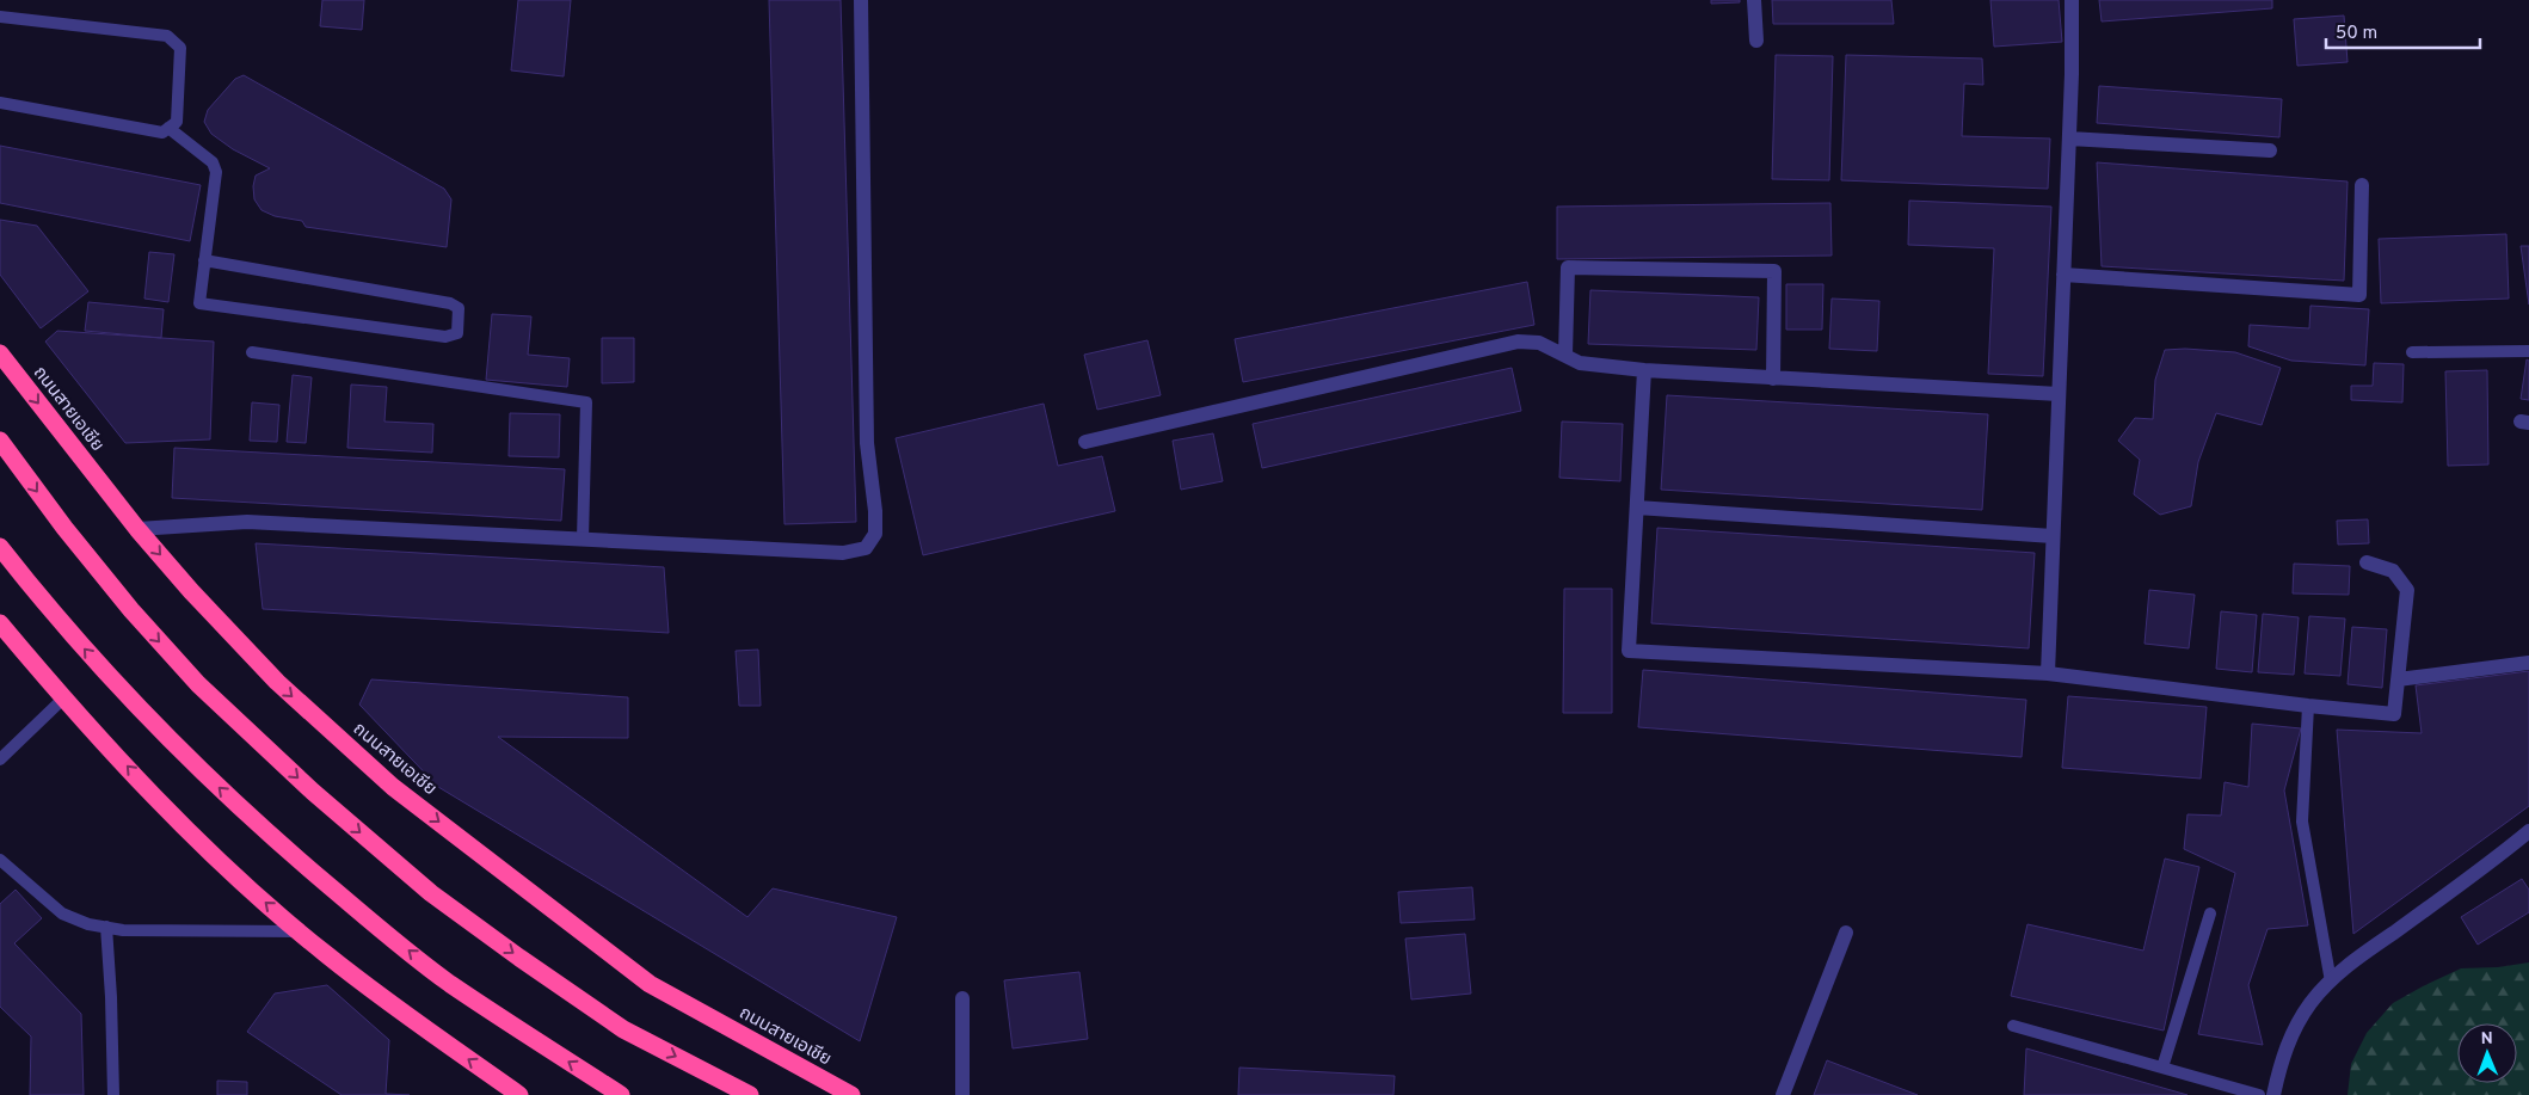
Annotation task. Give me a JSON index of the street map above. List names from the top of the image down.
{
  "streets": {
    "highway": ["ถนนสายเอเชีย"]
  },
  "scale_bar": "50 m",
  "north": "top"
}
